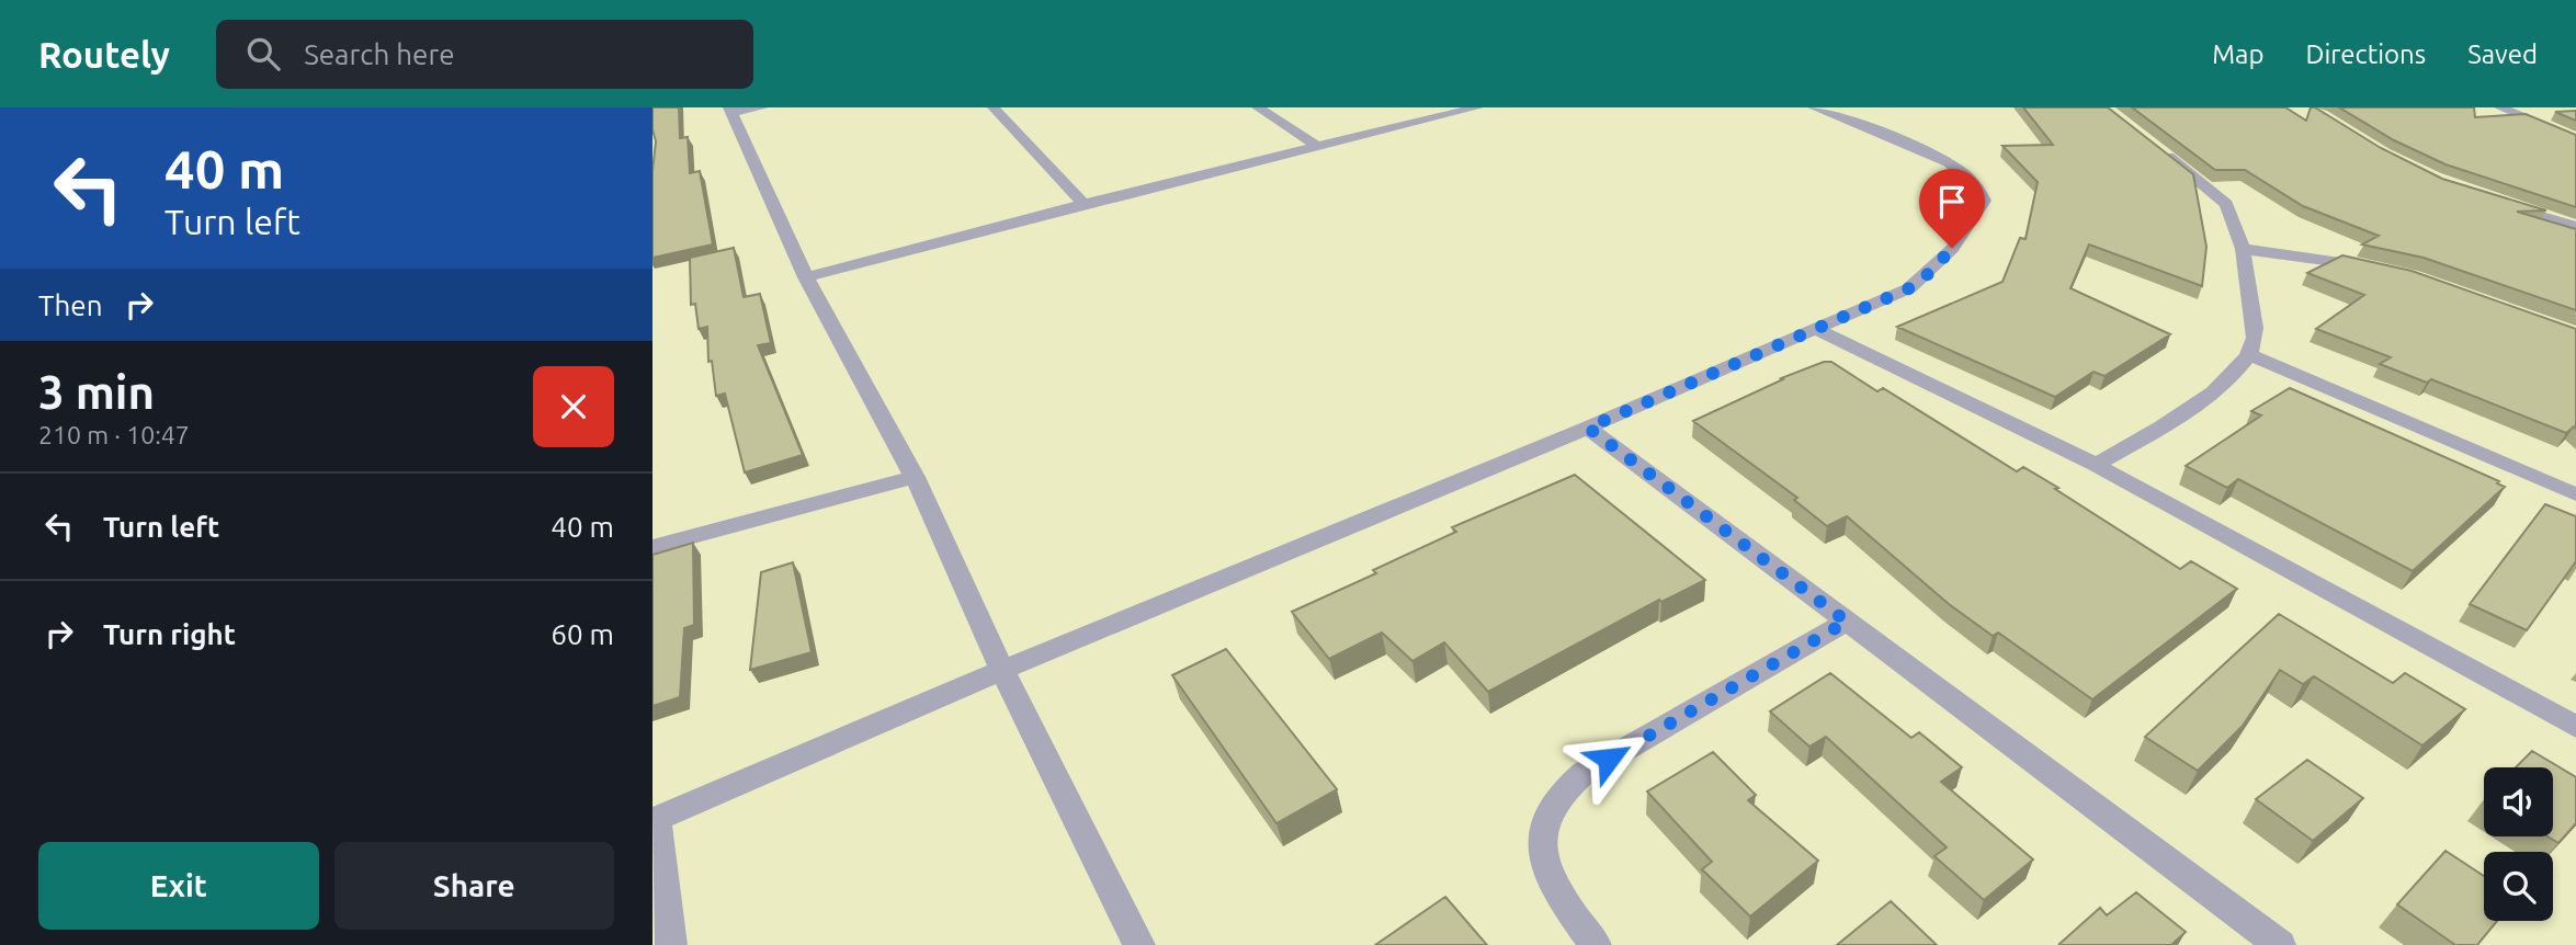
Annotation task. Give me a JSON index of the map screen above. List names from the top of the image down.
{
  "page": {
    "header": "Routely",
    "search": "Search here",
    "nav": ["Map", "Directions", "Saved"],
    "turn": ["40 m", "Turn left"],
    "then": "Then",
    "heading": ["3 min", "210 m · 10:47"],
    "list": [
      {
        "name": "Turn left",
        "value": "40 m"
      },
      {
        "name": "Turn right",
        "value": "60 m"
      }
    ],
    "buttons": ["Exit", "Share"]
  }
}
